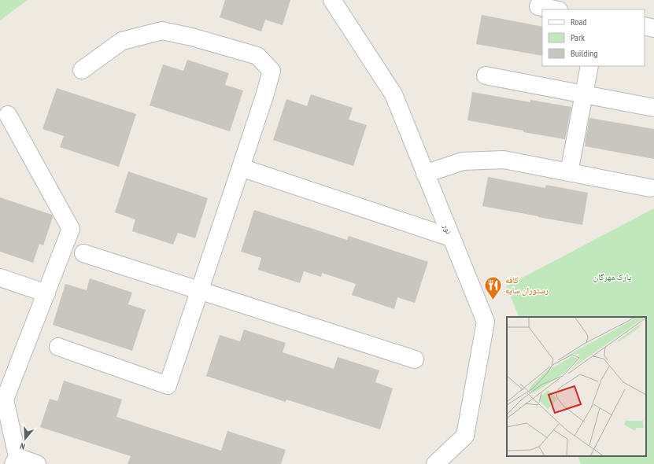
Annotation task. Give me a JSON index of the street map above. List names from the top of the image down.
{
  "streets": {
    "street": ["نور"]
  },
  "parks": ["پارک مهرگان"],
  "places": {
    "restaurant": ["کافه رستوران سایه"]
  },
  "legend": ["Road", "Park", "Building"],
  "north": "bottom"
}
